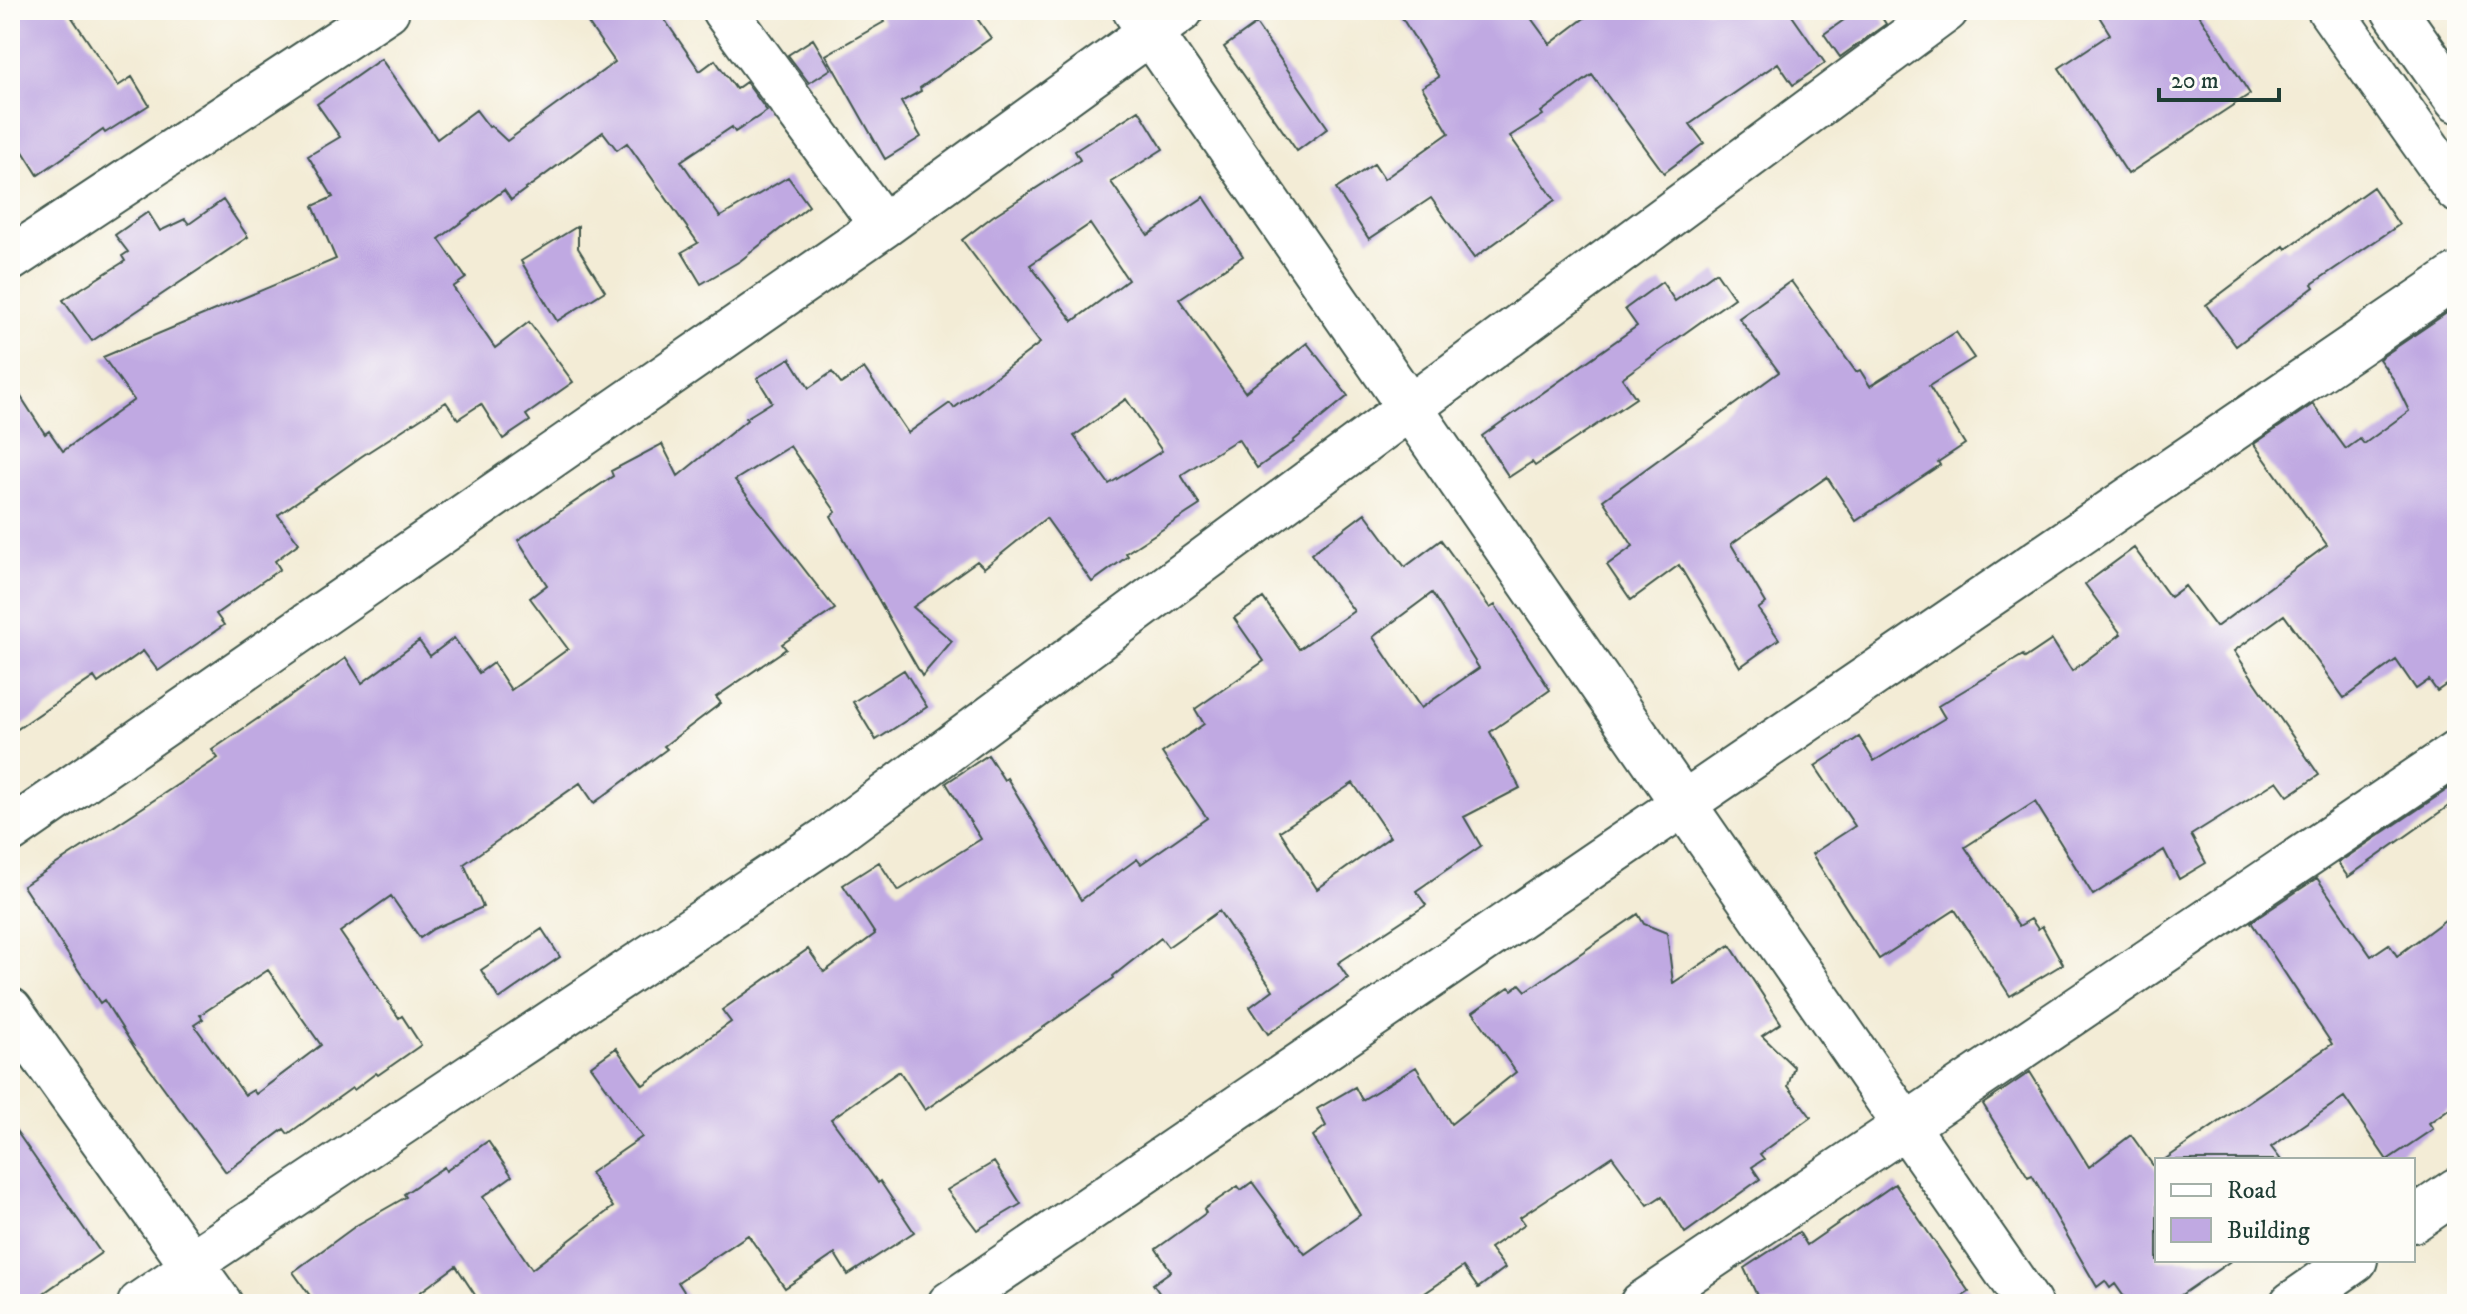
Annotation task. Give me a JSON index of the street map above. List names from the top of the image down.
{
  "legend": ["Road", "Building"],
  "scale_bar": "20 m"
}
